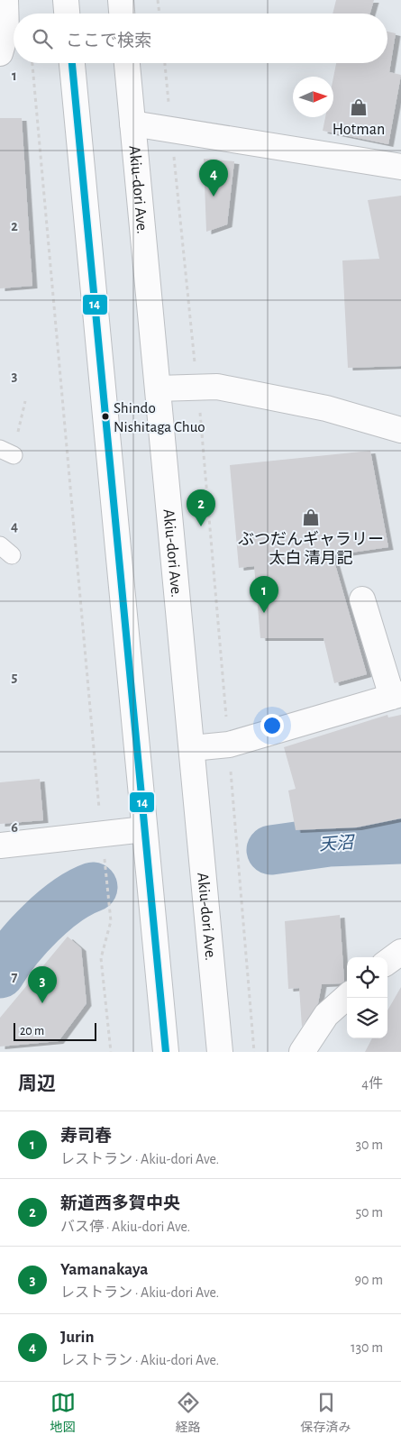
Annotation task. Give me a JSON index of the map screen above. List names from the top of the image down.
{
  "streets": {
    "main road": ["Akiu-dori Ave."]
  },
  "water": ["天沼"],
  "places": {
    "shop": ["Hotman", "ぶつだんギャラリー 太白 清月記"],
    "other": ["Shindo Nishitaga Chuo"]
  },
  "lines": ["transit line 14"],
  "scale_bar": "20 m",
  "north": "right",
  "page": {
    "search": "ここで検索",
    "pins": [
      "4",
      "2",
      "1",
      "3"
    ],
    "scale": "20 m",
    "heading": ["周辺", "4件"],
    "list": [
      {
        "mark": "1",
        "name": "寿司春",
        "note": "レストラン · Akiu-dori Ave.",
        "value": "30 m"
      },
      {
        "mark": "2",
        "name": "新道西多賀中央",
        "note": "バス停 · Akiu-dori Ave.",
        "value": "50 m"
      },
      {
        "mark": "3",
        "name": "Yamanakaya",
        "note": "レストラン · Akiu-dori Ave.",
        "value": "90 m"
      },
      {
        "mark": "4",
        "name": "Jurin",
        "note": "レストラン · Akiu-dori Ave.",
        "value": "130 m"
      }
    ],
    "nav": ["地図", "経路", "保存済み"]
  },
  "grid": {
    "rows": [
      "1",
      "2",
      "3",
      "4",
      "5",
      "6",
      "7"
    ]
  }
}
